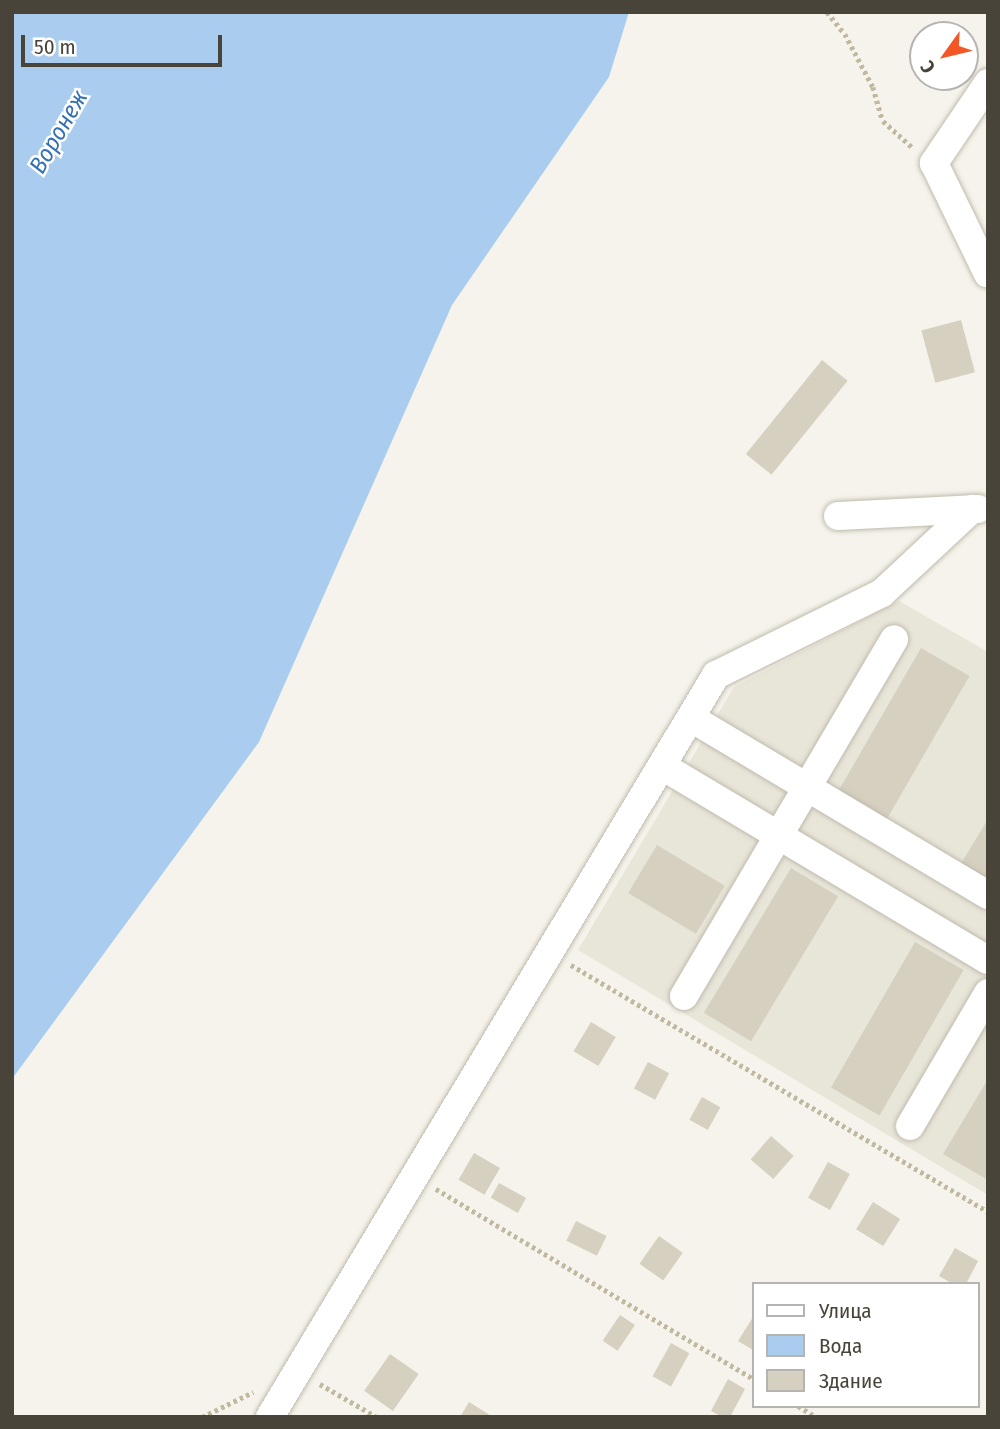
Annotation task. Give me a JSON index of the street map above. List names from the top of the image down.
{
  "water": ["Воронеж"],
  "legend": ["Улица", "Вода", "Здание"],
  "scale_bar": "50 m",
  "north": "bottom left"
}
